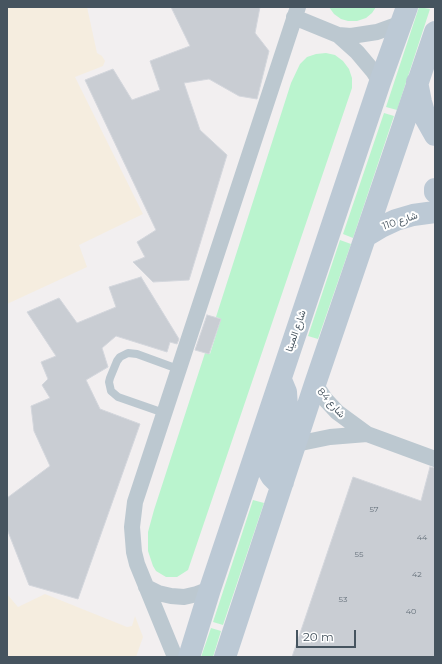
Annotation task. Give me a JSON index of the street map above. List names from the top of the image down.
{
  "streets": {
    "main road": ["شارع 110", "شارع المينا"],
    "street": ["شارع 84"]
  },
  "house_numbers": [
    "57",
    "44",
    "55",
    "42",
    "53",
    "40"
  ],
  "scale_bar": "20 m"
}
